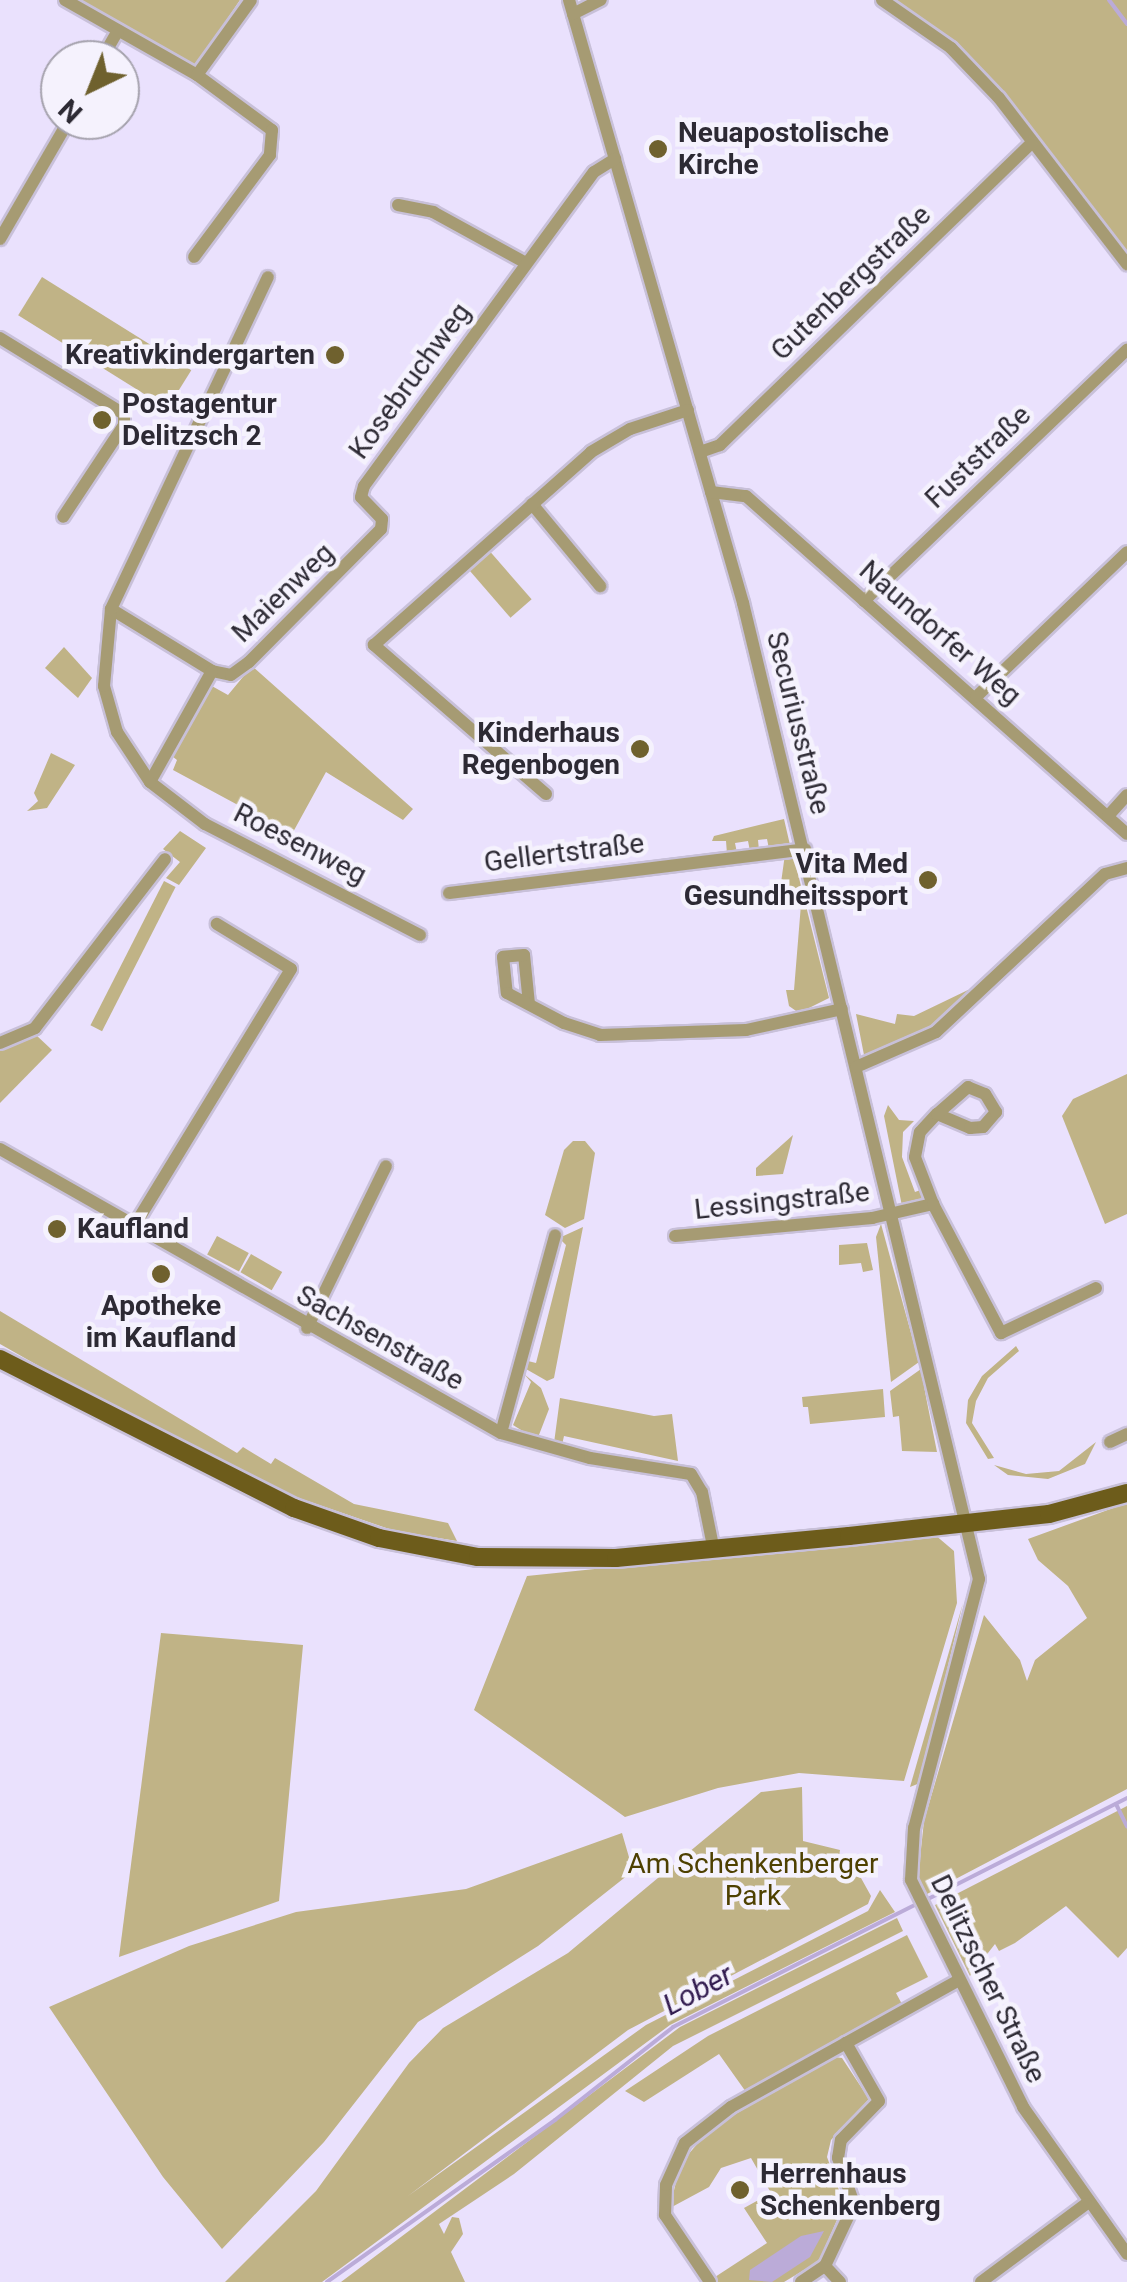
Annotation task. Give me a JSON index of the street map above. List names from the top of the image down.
{
  "streets": {
    "street": [
      "Gutenbergstraße",
      "Kosebruchweg",
      "Fuststraße",
      "Maienweg",
      "Naundorfer Weg",
      "Securiusstraße",
      "Roesenweg",
      "Gellertstraße",
      "Lessingstraße",
      "Sachsenstraße",
      "Delitzscher Straße"
    ]
  },
  "crossings": [
    ["Gutenbergstraße", "Securiusstraße"],
    ["Kosebruchweg", "Maienweg"],
    ["Kosebruchweg", "Securiusstraße"],
    ["Fuststraße", "Naundorfer Weg"],
    ["Naundorfer Weg", "Securiusstraße"],
    ["Securiusstraße", "Gellertstraße"],
    ["Securiusstraße", "Lessingstraße"],
    ["Securiusstraße", "Delitzscher Straße"]
  ],
  "water": ["Lober"],
  "parks": ["Am Schenkenberger Park"],
  "places": [
    "Neuapostolische Kirche",
    "Kreativkindergarten",
    "Postagentur Delitzsch 2",
    "Kinderhaus Regenbogen",
    "Vita Med Gesundheitssport",
    "Kaufland",
    "Apotheke im Kaufland",
    "Herrenhaus Schenkenberg"
  ],
  "north": "bottom left"
}
